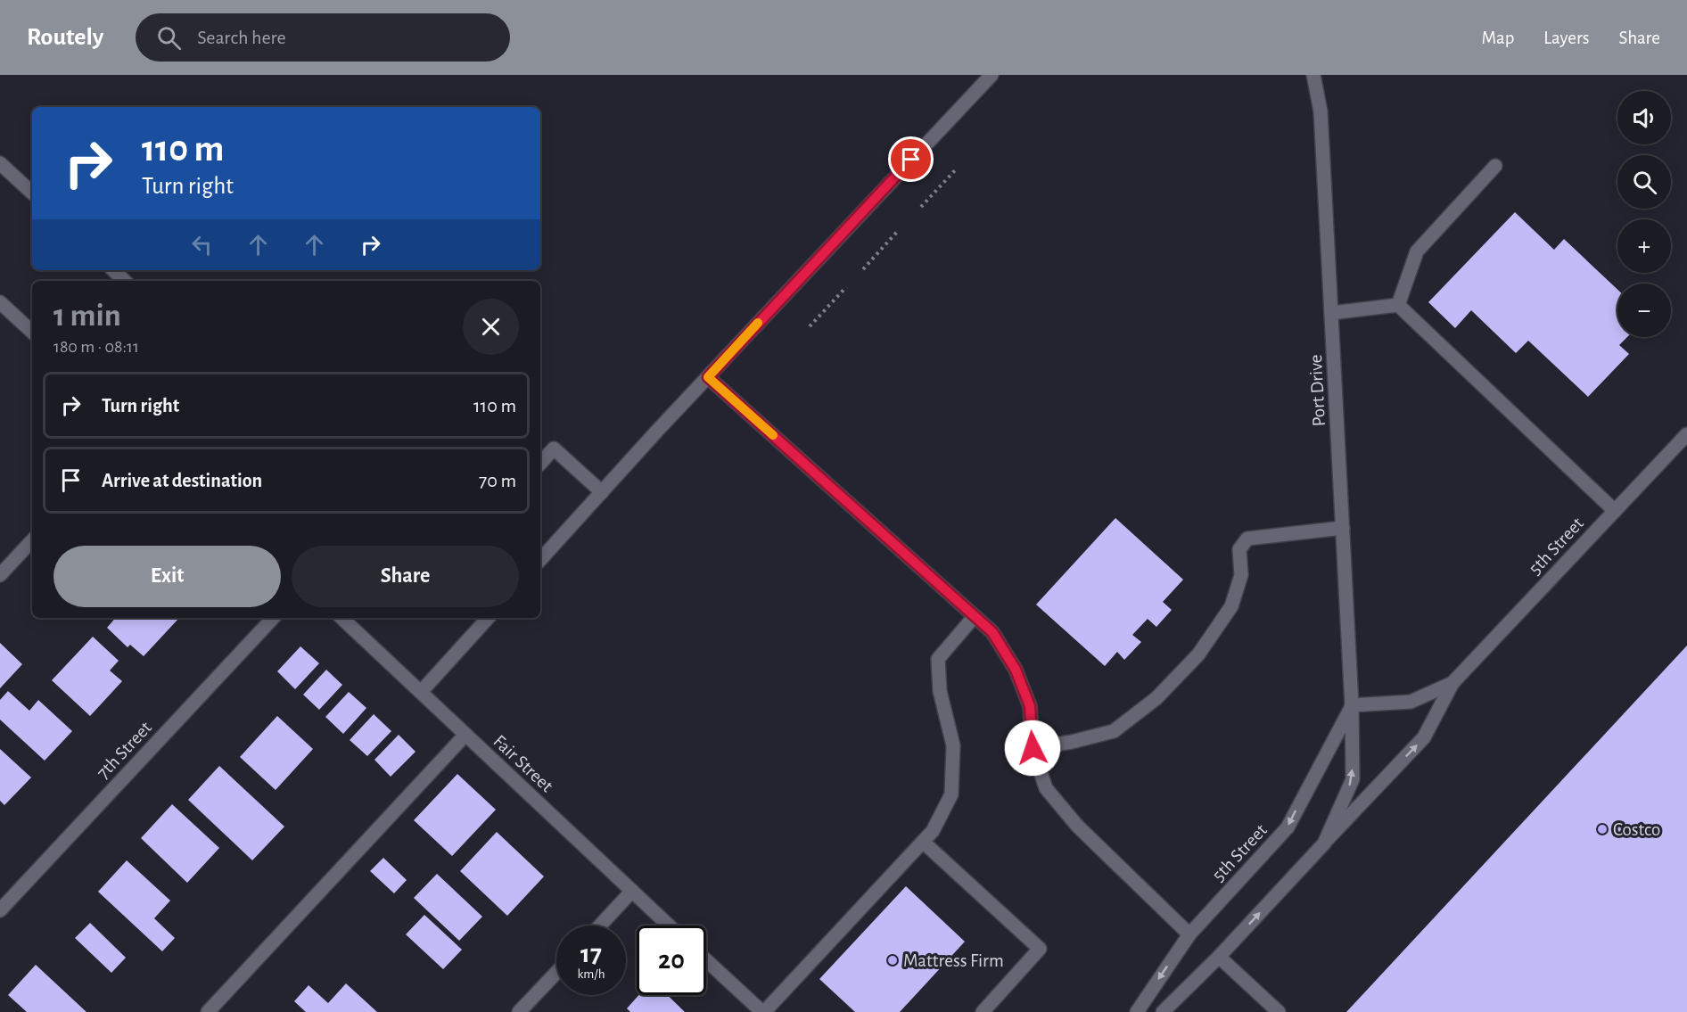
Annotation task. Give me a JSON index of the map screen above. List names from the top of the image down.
{
  "streets": {
    "street": [
      "Port Drive",
      "5th Street",
      "7th Street",
      "Fair Street"
    ]
  },
  "crossings": [
    ["Port Drive", "5th Street"]
  ],
  "places": ["Costco", "Mattress Firm"],
  "page": {
    "header": "Routely",
    "search": "Search here",
    "nav": ["Map", "Layers", "Share"],
    "map_buttons": ["+", "−"],
    "turn": ["110 m", "Turn right"],
    "heading": ["1 min", "180 m · 08:11"],
    "list": [
      {
        "name": "Turn right",
        "value": "110 m"
      },
      {
        "name": "Arrive at destination",
        "value": "70 m"
      }
    ],
    "buttons": ["Exit", "Share"],
    "speed": "17 km/h",
    "limit": "20"
  }
}
